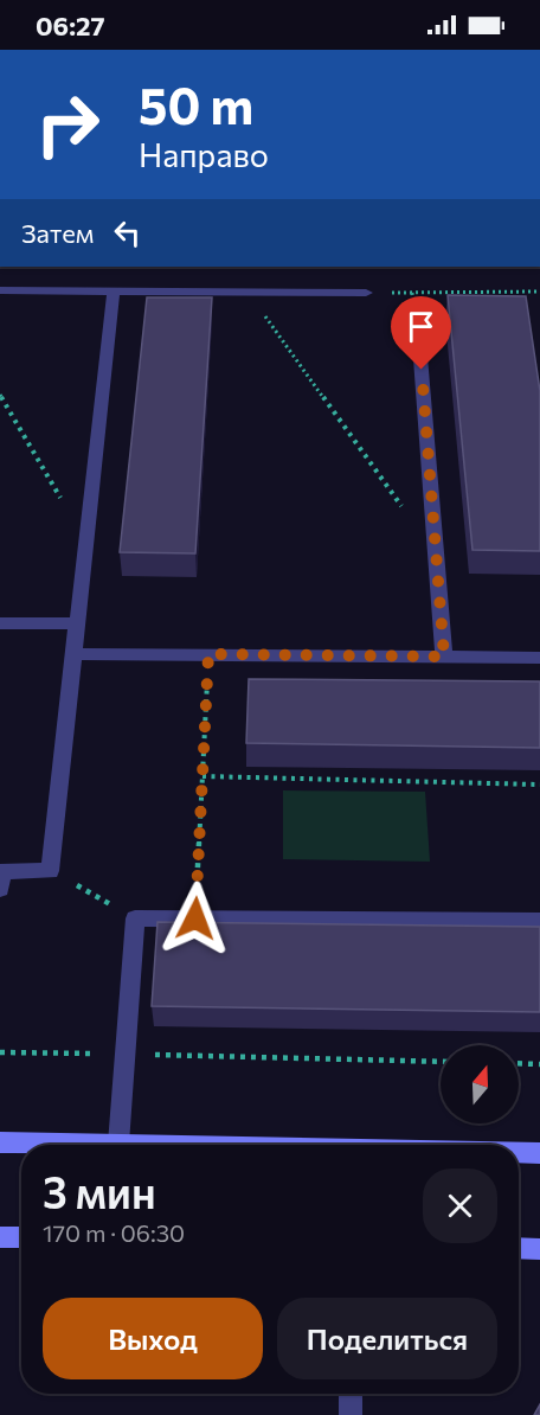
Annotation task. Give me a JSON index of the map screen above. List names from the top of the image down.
{
  "north": "top",
  "page": {
    "status": "06:27",
    "turn": ["50 m", "Направо"],
    "then": "Затем",
    "heading": ["3 мин", "170 m · 06:30"],
    "buttons": ["Выход", "Поделиться"]
  }
}
